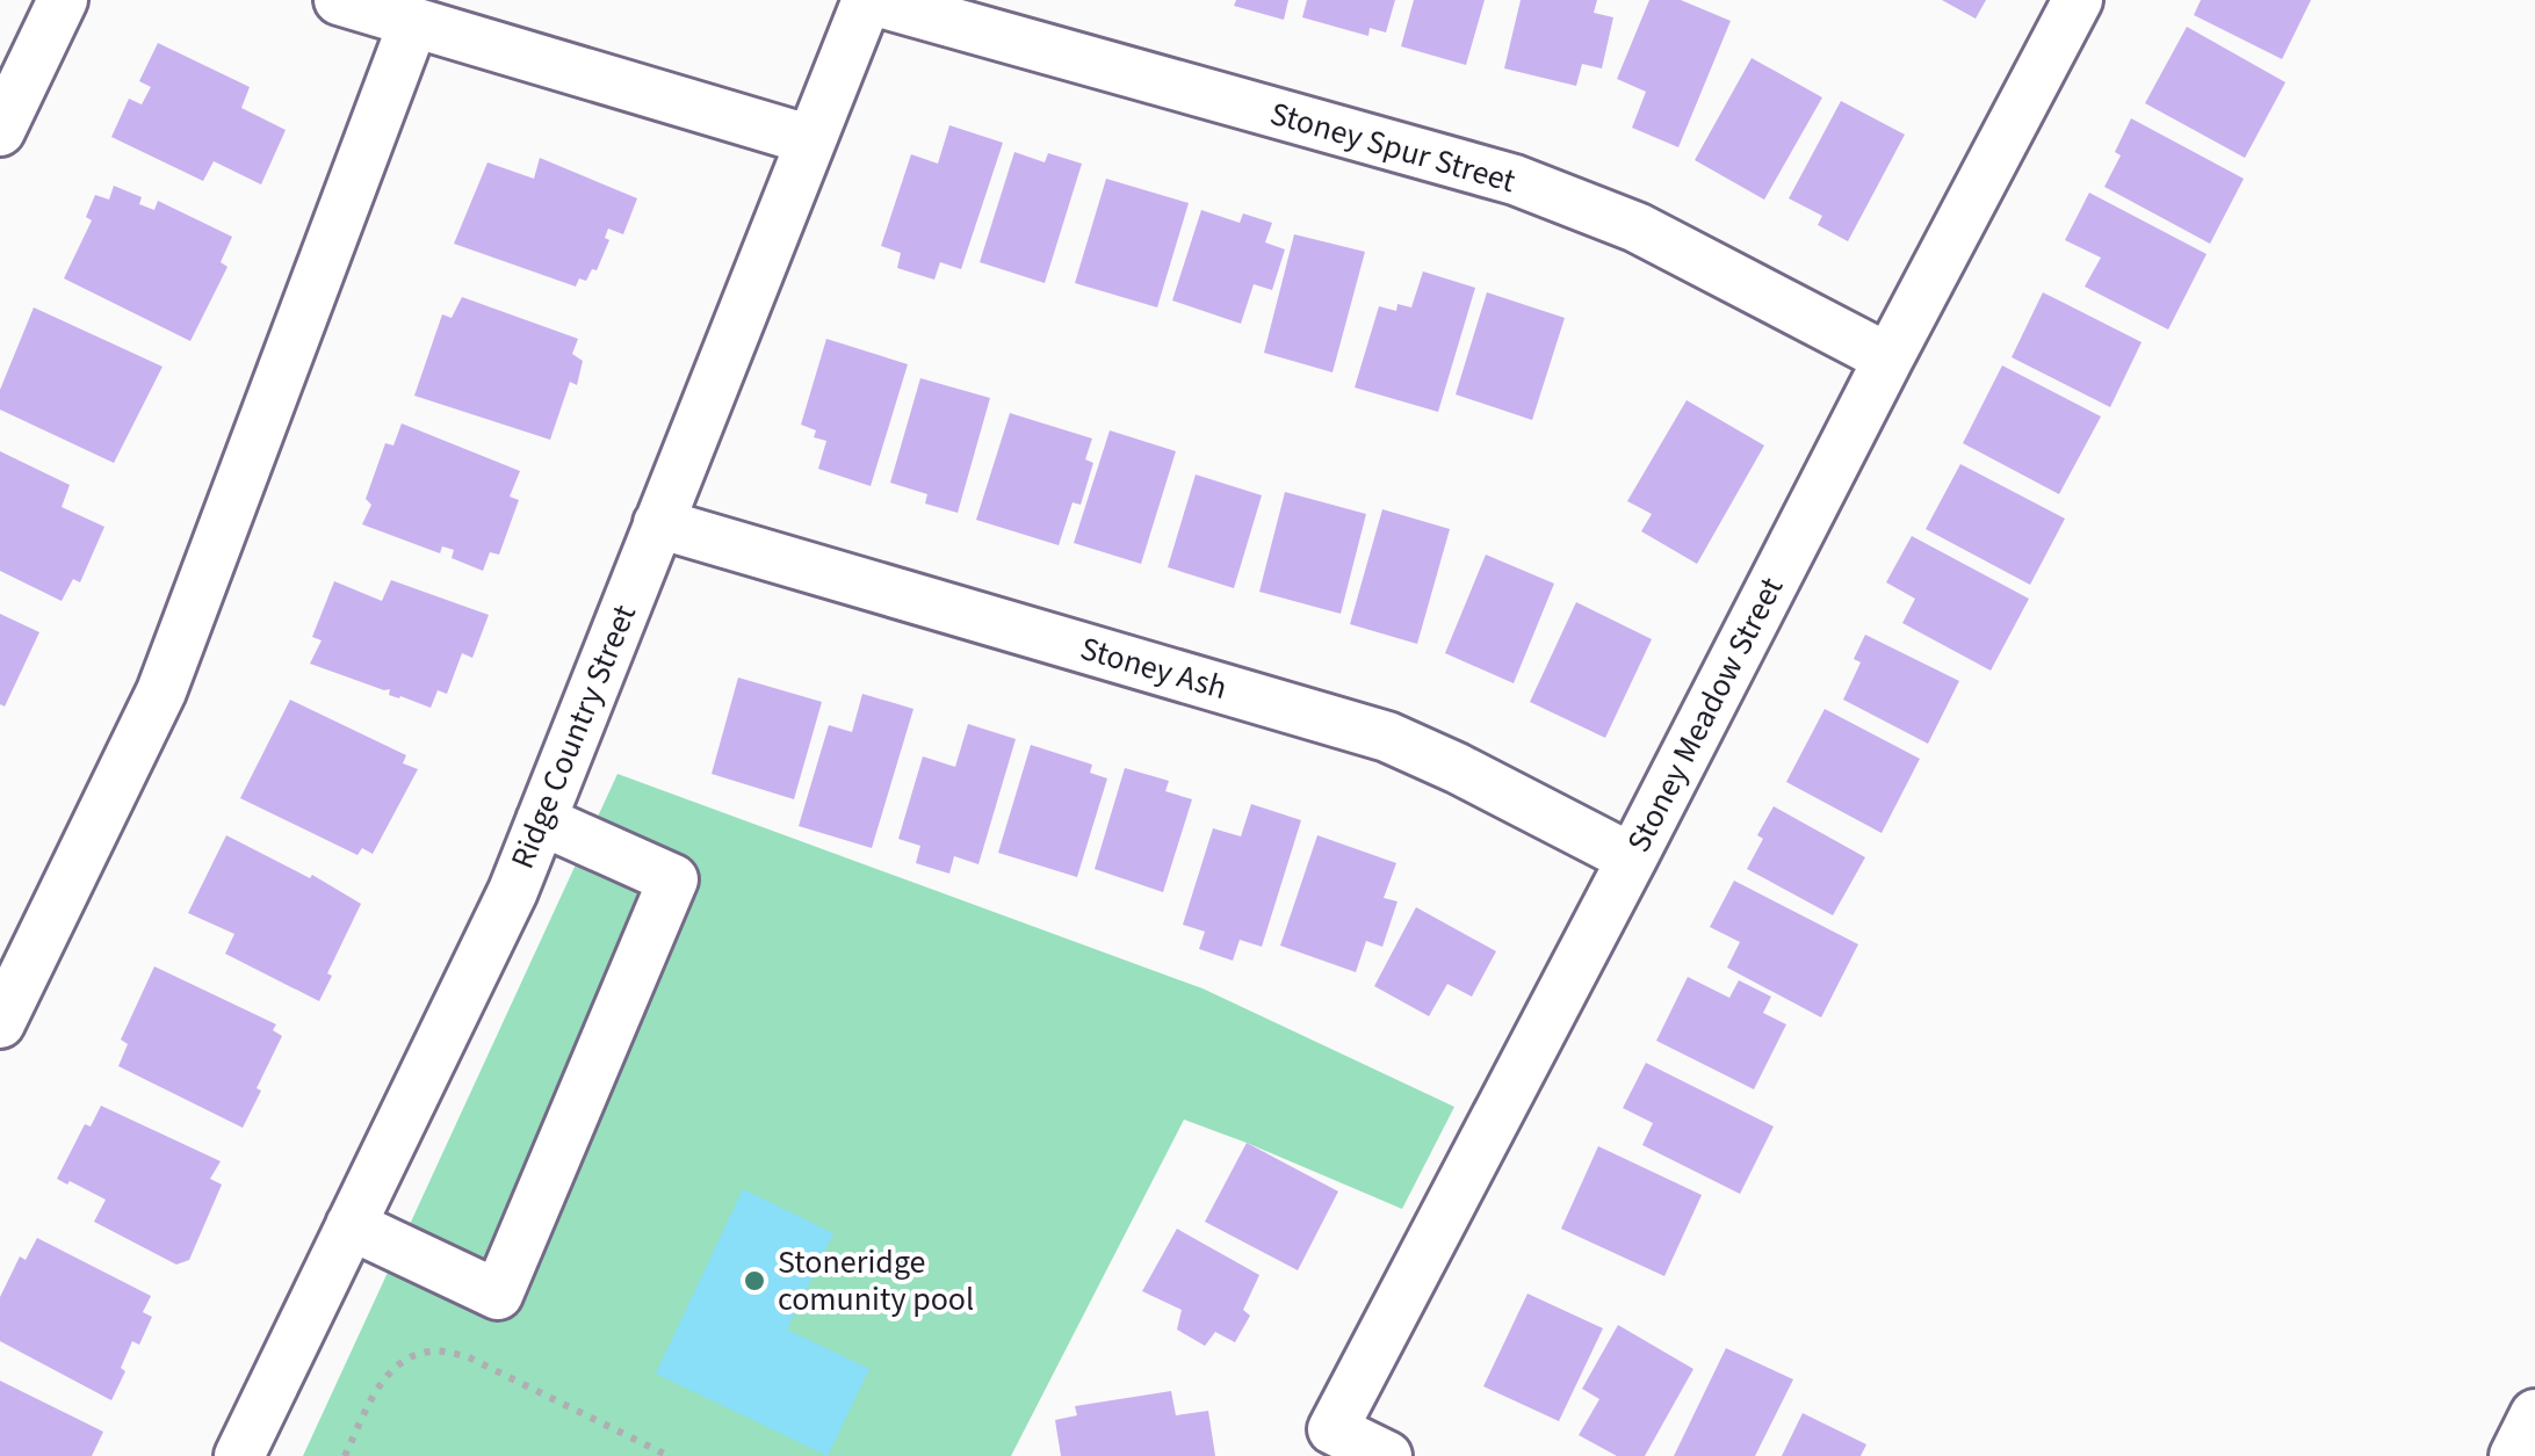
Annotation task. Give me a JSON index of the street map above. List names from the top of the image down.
{
  "streets": {
    "street": [
      "Stoney Spur Street",
      "Stoney Ash",
      "Stoney Meadow Street",
      "Ridge Country Street"
    ]
  },
  "crossings": [
    ["Stoney Spur Street", "Stoney Meadow Street"],
    ["Stoney Spur Street", "Ridge Country Street"],
    ["Stoney Ash", "Stoney Meadow Street"],
    ["Stoney Ash", "Ridge Country Street"]
  ],
  "places": ["Stoneridge comunity pool"]
}
